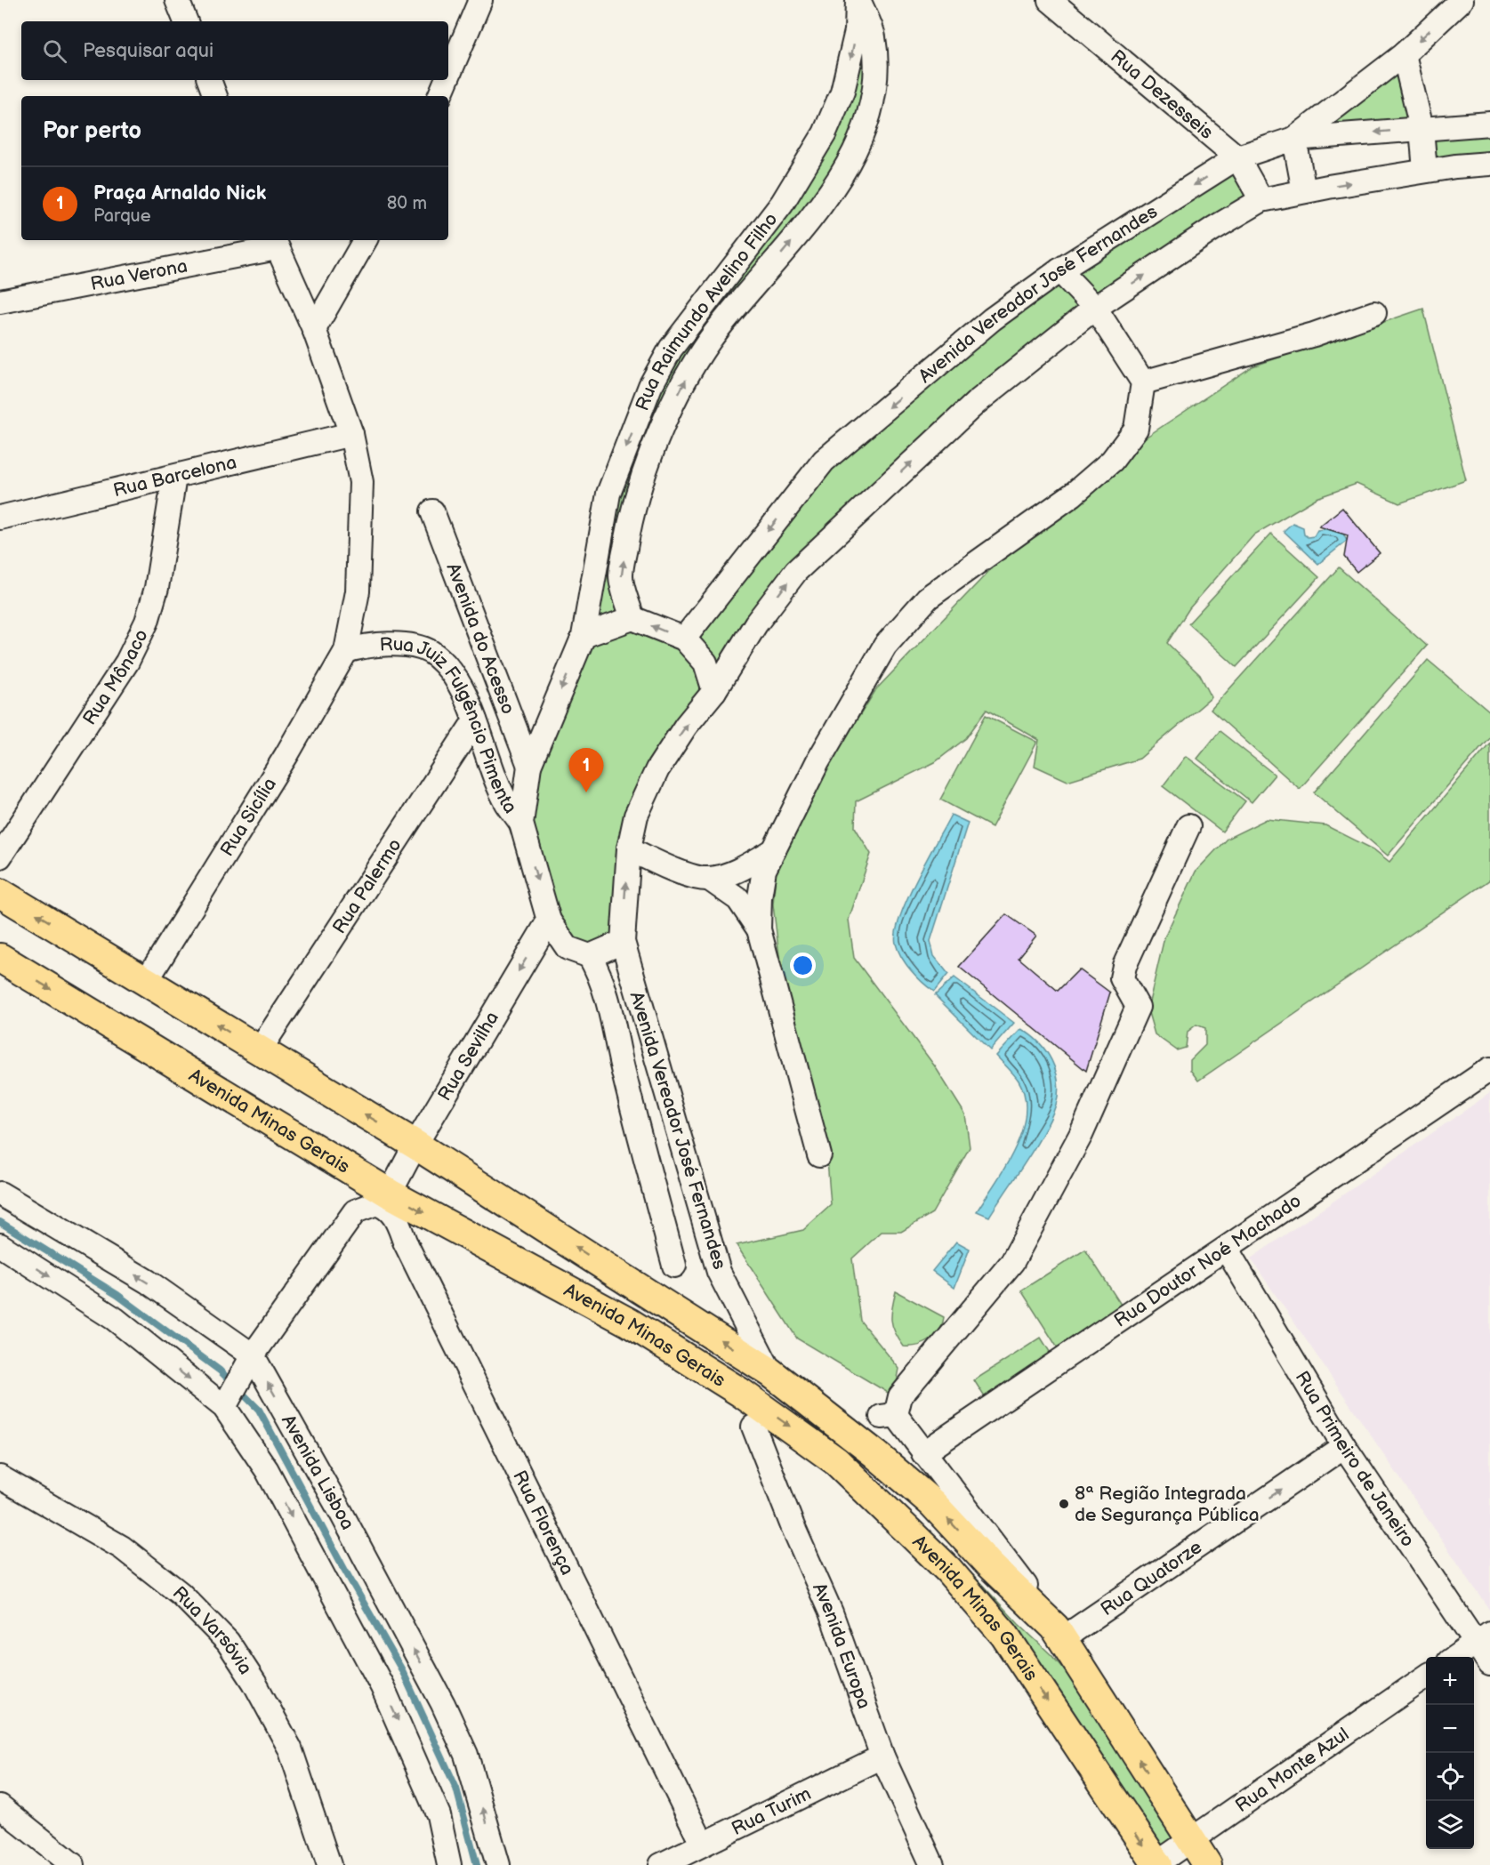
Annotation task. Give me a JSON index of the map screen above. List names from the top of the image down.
{
  "streets": {
    "main road": ["Avenida Minas Gerais"],
    "street": [
      "Rua Dezesseis",
      "Rua Verona",
      "Avenida Vereador José Fernandes",
      "Rua Raimundo Avelino Filho",
      "Rua Barcelona",
      "Avenida do Acesso",
      "Rua Mônaco",
      "Rua Juiz Fulgêncio Pimenta",
      "Rua Sicília",
      "Rua Palermo",
      "Rua Sevilha",
      "Rua Doutor Noé Machado",
      "Rua Primeiro de Janeiro",
      "Avenida Lisboa",
      "Rua Florença",
      "Rua Quatorze",
      "Rua Varsóvia",
      "Avenida Europa",
      "Rua Monte Azul",
      "Rua Turim"
    ]
  },
  "crossings": [
    ["Rua Dezesseis", "Avenida Vereador José Fernandes"],
    ["Rua Verona", "Rua Juiz Fulgêncio Pimenta"],
    ["Avenida Vereador José Fernandes", "Avenida Minas Gerais"],
    ["Rua Barcelona", "Rua Mônaco"],
    ["Rua Barcelona", "Rua Juiz Fulgêncio Pimenta"],
    ["Rua Juiz Fulgêncio Pimenta", "Rua Sicília"],
    ["Rua Juiz Fulgêncio Pimenta", "Rua Palermo"],
    ["Rua Sicília", "Avenida Minas Gerais"],
    ["Rua Palermo", "Avenida Minas Gerais"],
    ["Rua Sevilha", "Avenida Minas Gerais"],
    ["Rua Sevilha", "Rua Florença"],
    ["Avenida Minas Gerais", "Rua Doutor Noé Machado"],
    ["Avenida Minas Gerais", "Rua Florença"],
    ["Avenida Minas Gerais", "Rua Quatorze"],
    ["Avenida Minas Gerais", "Rua Monte Azul"],
    ["Rua Doutor Noé Machado", "Rua Primeiro de Janeiro"],
    ["Rua Primeiro de Janeiro", "Rua Quatorze"],
    ["Rua Florença", "Rua Turim"],
    ["Avenida Europa", "Rua Turim"]
  ],
  "one_way": ["Rua Sevilha", "Rua Quatorze"],
  "places": ["8ª Região Integrada de Segurança Pública"],
  "page": {
    "search": "Pesquisar aqui",
    "heading": "Por perto",
    "list": [
      {
        "mark": "1",
        "name": "Praça Arnaldo Nick",
        "note": "Parque",
        "value": "80 m"
      }
    ],
    "pins": "1",
    "map_buttons": ["+", "−"]
  }
}
